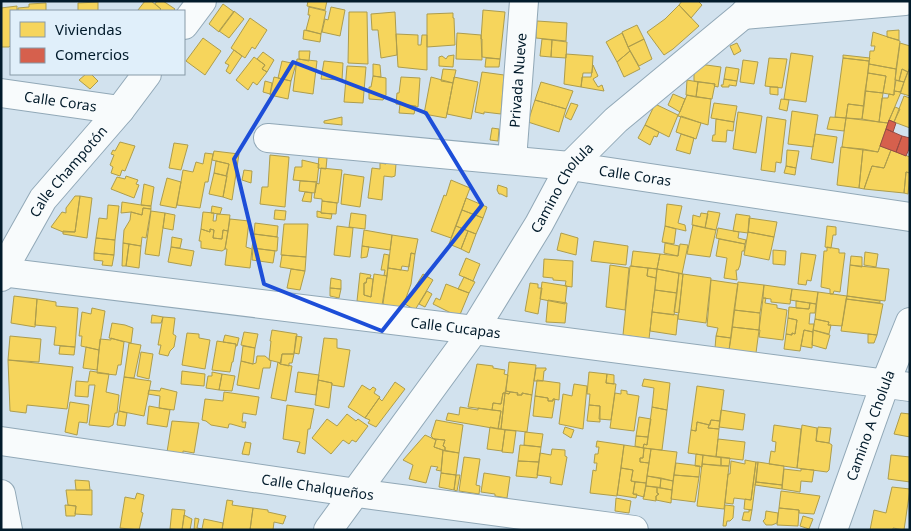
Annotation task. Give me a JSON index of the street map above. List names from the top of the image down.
{
  "streets": {
    "street": [
      "Privada Nueve",
      "Calle Coras",
      "Calle Champotón",
      "Camino Cholula",
      "Calle Cucapas",
      "Camino A Cholula",
      "Calle Chalqueños"
    ]
  },
  "crossings": [
    ["Privada Nueve", "Calle Coras"],
    ["Calle Coras", "Calle Champotón"],
    ["Calle Coras", "Camino Cholula"],
    ["Calle Champotón", "Calle Cucapas"],
    ["Camino Cholula", "Calle Cucapas"],
    ["Camino Cholula", "Calle Chalqueños"],
    ["Calle Cucapas", "Camino A Cholula"]
  ],
  "legend": ["Viviendas", "Comercios"]
}
